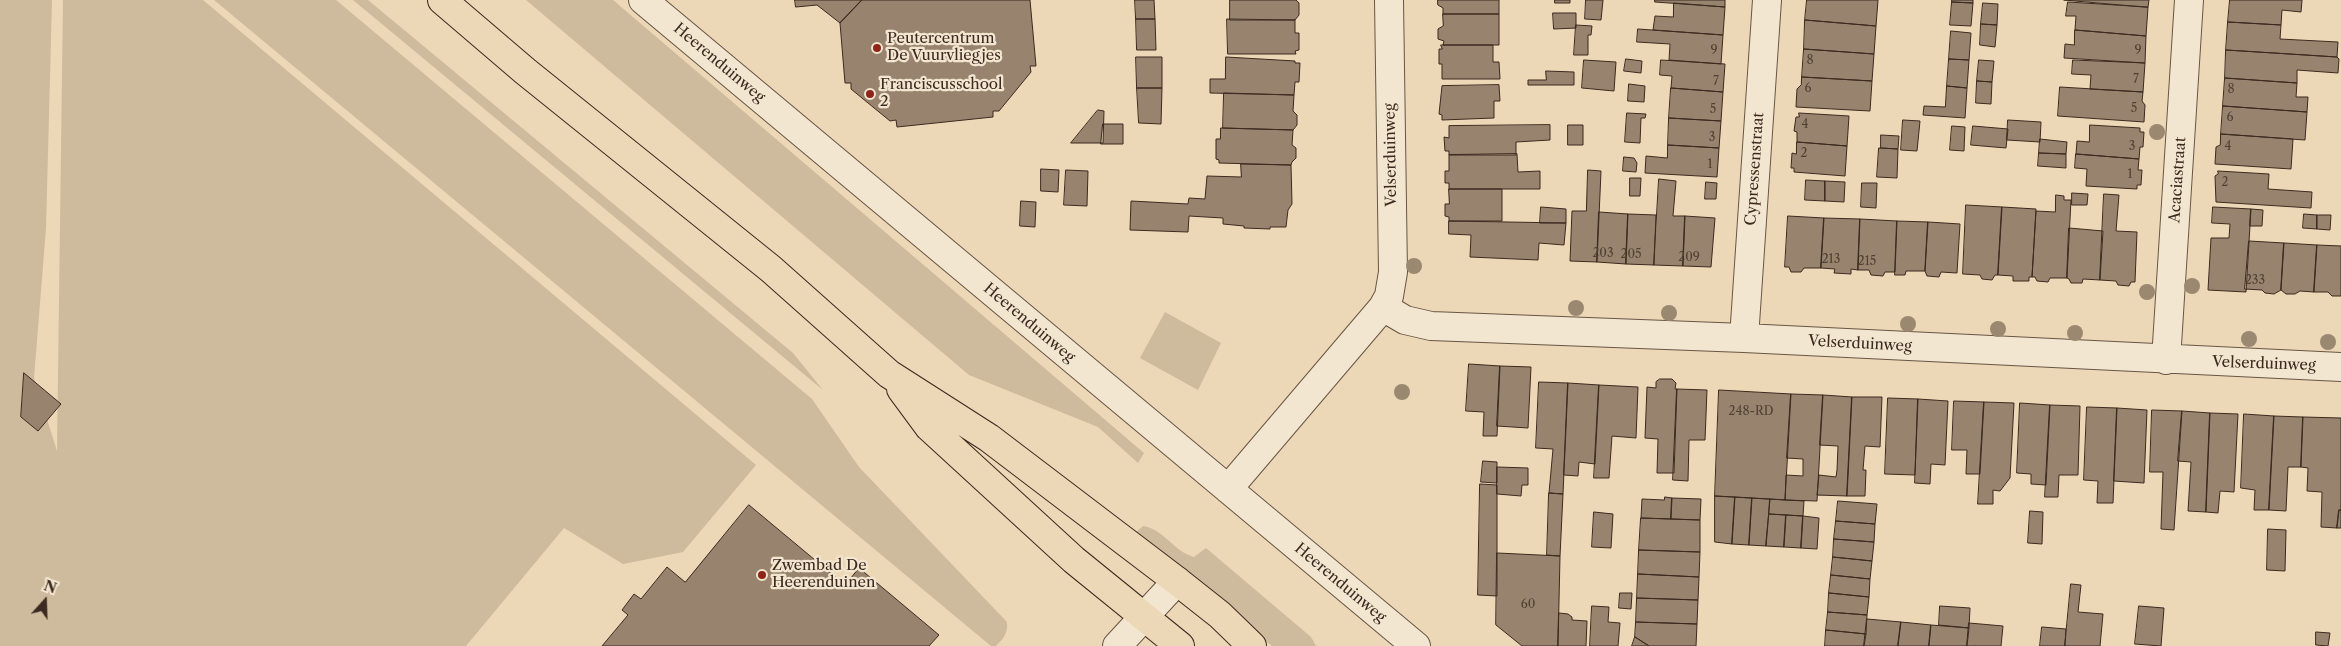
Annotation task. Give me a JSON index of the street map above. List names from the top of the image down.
{
  "streets": {
    "street": [
      "Heerenduinweg",
      "Velserduinweg",
      "Cypressenstraat",
      "Acaciastraat"
    ]
  },
  "crossings": [
    ["Heerenduinweg", "Velserduinweg"],
    ["Velserduinweg", "Cypressenstraat"],
    ["Velserduinweg", "Acaciastraat"]
  ],
  "places": ["Peutercentrum De Vuurvliegjes", "Franciscusschool 2", "Zwembad De Heerenduinen"],
  "house_numbers": [
    "9",
    "9",
    "8",
    "7",
    "7",
    "6",
    "8",
    "5",
    "5",
    "6",
    "4",
    "3",
    "3",
    "4",
    "2",
    "1",
    "1",
    "2",
    "203",
    "205",
    "209",
    "213",
    "215",
    "233",
    "248-RD",
    "60"
  ],
  "north": "top"
}
